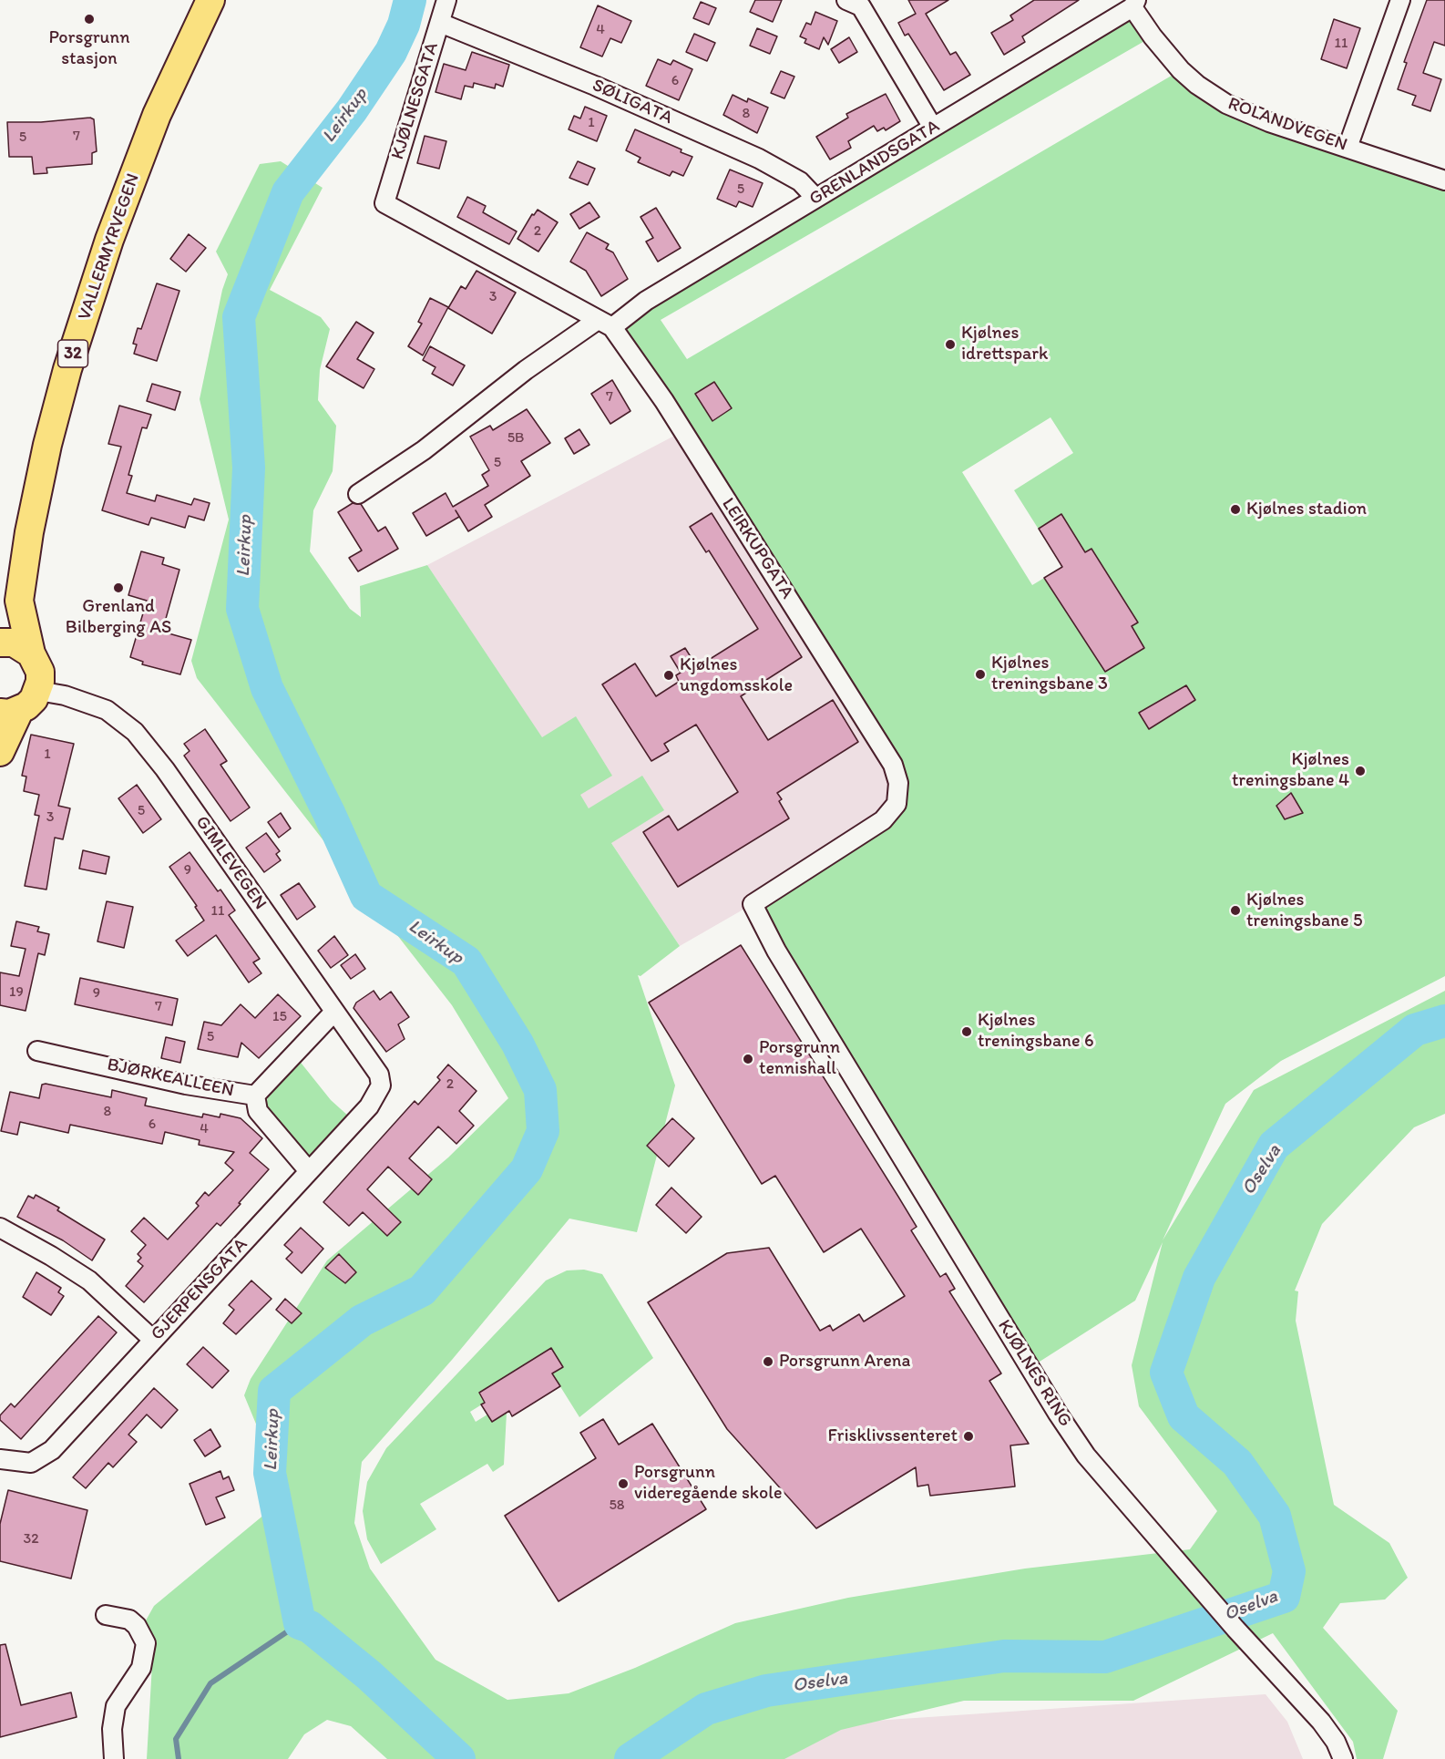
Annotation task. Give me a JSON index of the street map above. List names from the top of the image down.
{
  "streets": {
    "main road": ["VALLERMYRVEGEN", "32"],
    "street": [
      "KJØLNESGATA",
      "SØLIGATA",
      "ROLANDVEGEN",
      "GRENLANDSGATA",
      "LEIRKUPGATA",
      "GIMLEVEGEN",
      "BJØRKEALLEEN",
      "GJERPENSGATA",
      "KJØLNES RING"
    ]
  },
  "crossings": [
    ["KJØLNESGATA", "SØLIGATA"],
    ["KJØLNESGATA", "LEIRKUPGATA"],
    ["SØLIGATA", "GRENLANDSGATA"],
    ["ROLANDVEGEN", "GRENLANDSGATA"],
    ["GRENLANDSGATA", "LEIRKUPGATA"],
    ["VALLERMYRVEGEN", "32"],
    ["32", "GIMLEVEGEN"],
    ["LEIRKUPGATA", "KJØLNES RING"],
    ["GIMLEVEGEN", "BJØRKEALLEEN"],
    ["GIMLEVEGEN", "GJERPENSGATA"]
  ],
  "water": ["Leirkup", "Oselva"],
  "places": [
    "Porsgrunn stasjon",
    "Kjølnes idrettspark",
    "Kjølnes stadion",
    "Grenland Bilberging AS",
    "Kjølnes treningsbane 3",
    "Kjølnes ungdomsskole",
    "Kjølnes treningsbane 4",
    "Kjølnes treningsbane 5",
    "Kjølnes treningsbane 6",
    "Porsgrunn tennishall",
    "Porsgrunn Arena",
    "Frisklivssenteret",
    "Porsgrunn videregående skole"
  ],
  "house_numbers": [
    "4",
    "11",
    "6",
    "8",
    "1",
    "7",
    "5",
    "5",
    "2",
    "3",
    "7",
    "5B",
    "5",
    "1",
    "5",
    "3",
    "9",
    "11",
    "19",
    "9",
    "7",
    "15",
    "5",
    "2",
    "8",
    "6",
    "4",
    "58",
    "32"
  ]
}
